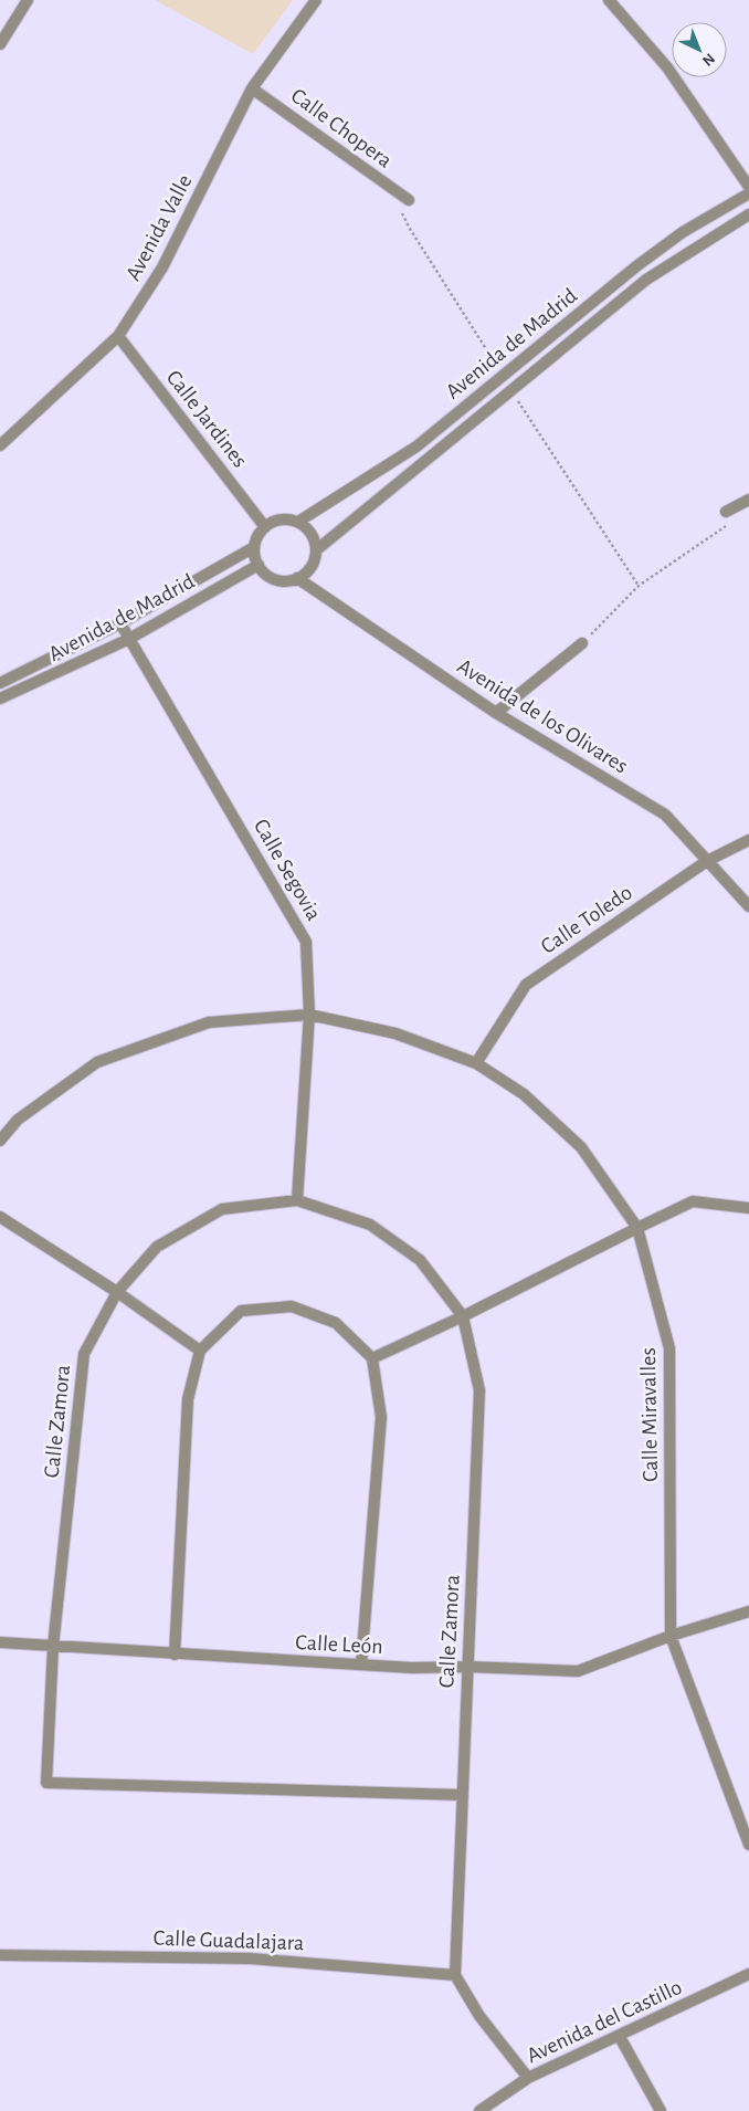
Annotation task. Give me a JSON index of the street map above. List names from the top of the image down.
{
  "streets": {
    "street": [
      "Calle Chopera",
      "Avenida Valle",
      "Avenida de Madrid",
      "Calle Jardines",
      "Avenida de los Olivares",
      "Calle Segovia",
      "Calle Toledo",
      "Calle Miravalles",
      "Calle Zamora",
      "Calle León",
      "Calle Guadalajara",
      "Avenida del Castillo"
    ]
  },
  "crossings": [
    ["Calle Chopera", "Avenida Valle"],
    ["Avenida Valle", "Calle Jardines"],
    ["Avenida de Madrid", "Calle Jardines"],
    ["Avenida de Madrid", "Avenida de los Olivares"],
    ["Avenida de Madrid", "Calle Segovia"],
    ["Calle Jardines", "Avenida de los Olivares"],
    ["Avenida de los Olivares", "Calle Toledo"],
    ["Calle Segovia", "Calle Miravalles"],
    ["Calle Segovia", "Calle Zamora"],
    ["Calle Toledo", "Calle Miravalles"],
    ["Calle Miravalles", "Calle León"],
    ["Calle Zamora", "Calle León"],
    ["Calle Zamora", "Calle Guadalajara"]
  ],
  "north": "bottom right"
}
